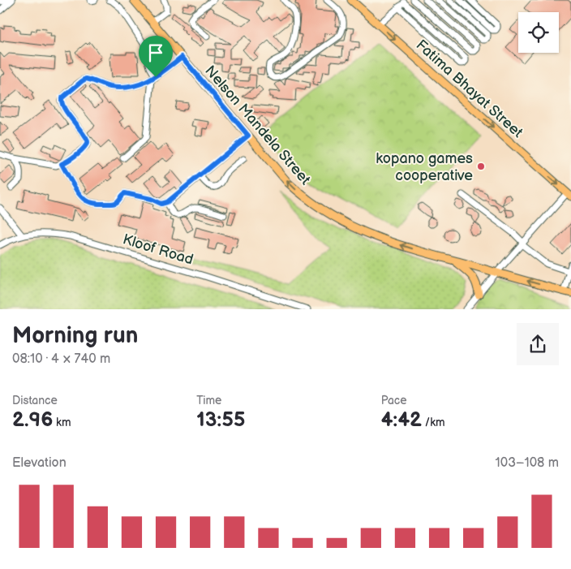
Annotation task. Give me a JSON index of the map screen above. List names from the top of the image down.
{
  "streets": {
    "main road": ["Fatima Bhayat Street", "Nelson Mandela Street"],
    "street": ["Kloof Road"]
  },
  "one_way": ["Fatima Bhayat Street", "Nelson Mandela Street"],
  "places": ["kopano games cooperative"],
  "page": {
    "heading": ["Morning run", "08:10 · 4 × 740 m"],
    "stats": [
      ["Distance", "2.96 km"],
      ["Time", "13:55"],
      ["Pace", "4:42 /km"]
    ],
    "chart": ["Elevation", "103–108 m"]
  }
}
